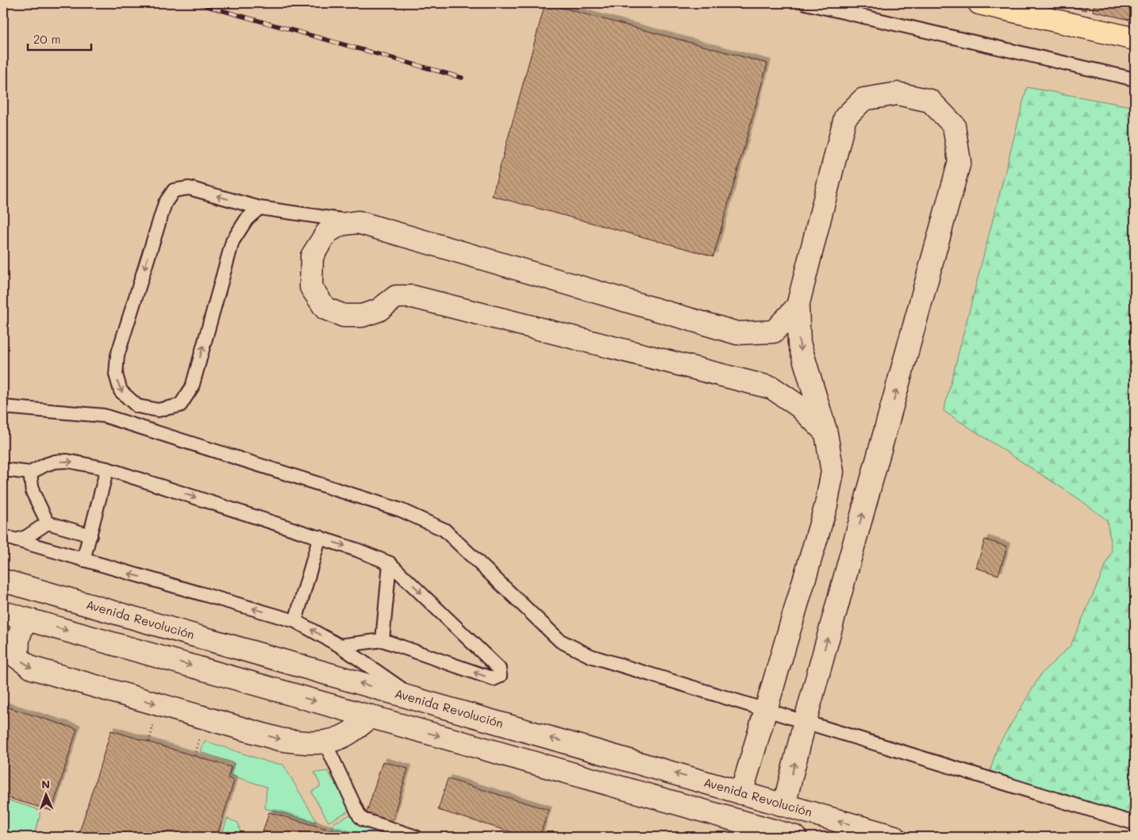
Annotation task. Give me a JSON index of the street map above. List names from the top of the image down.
{
  "streets": {
    "street": ["Avenida Revolución"]
  },
  "scale_bar": "20 m",
  "north": "top"
}
